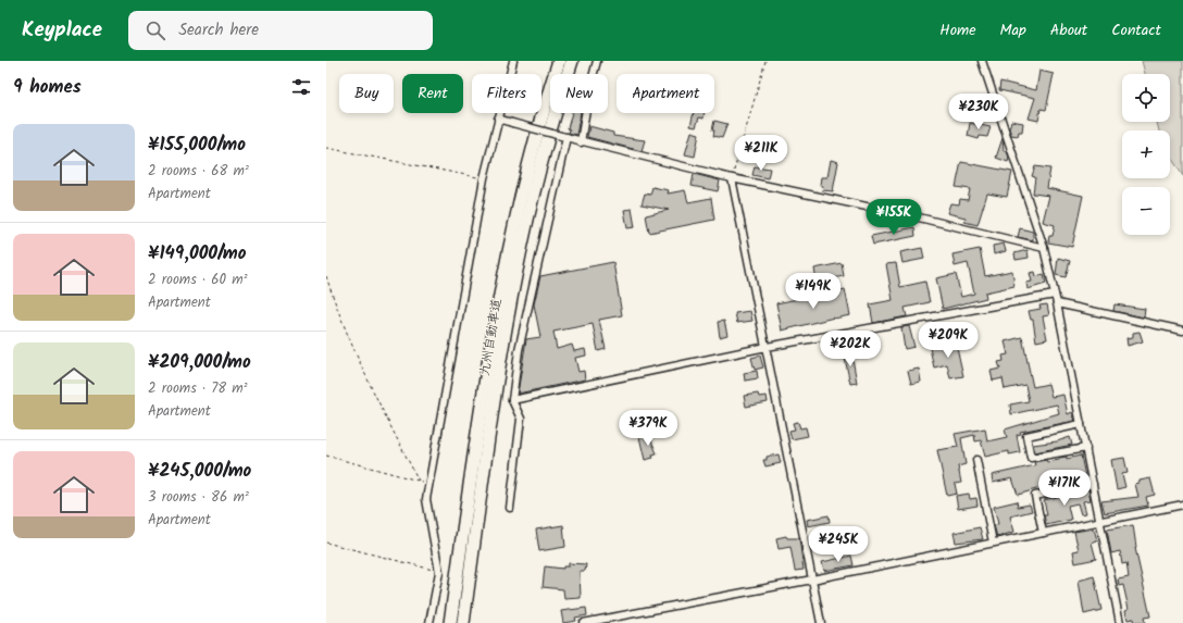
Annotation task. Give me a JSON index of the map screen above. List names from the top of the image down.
{
  "streets": {
    "highway": ["九州自動車道"]
  },
  "page": {
    "header": "Keyplace",
    "search": "Search here",
    "nav": [
      "Home",
      "Map",
      "About",
      "Contact"
    ],
    "heading": "9 homes",
    "map_buttons": ["+", "−"],
    "chip": [
      "Buy",
      "Rent",
      "Filters",
      "New",
      "Apartment"
    ],
    "price": [
      "¥230K",
      "¥211K",
      "¥155K",
      "¥149K",
      "¥209K",
      "¥202K",
      "¥379K",
      "¥171K",
      "¥245K"
    ],
    "list": [
      {
        "name": "¥155,000/mo",
        "note": "2 rooms · 68 m² · Apartment"
      },
      {
        "name": "¥149,000/mo",
        "note": "2 rooms · 60 m² · Apartment"
      },
      {
        "name": "¥209,000/mo",
        "note": "2 rooms · 78 m² · Apartment"
      },
      {
        "name": "¥245,000/mo",
        "note": "3 rooms · 86 m² · Apartment"
      }
    ]
  }
}
